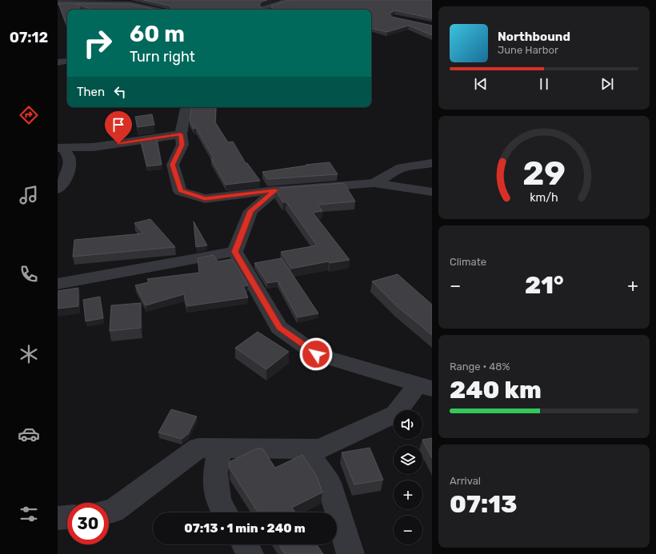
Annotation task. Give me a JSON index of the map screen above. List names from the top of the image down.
{
  "page": {
    "tabs": "07:12",
    "turn": ["60 m", "Turn right"],
    "song": ["Northbound", "June Harbor"],
    "then": "Then",
    "tile": [
      "Climate",
      ["Range · 48%", "240 km"],
      ["Arrival", "07:13"]
    ],
    "heat": ["−", "21°", "+"],
    "map_buttons": ["+", "−"],
    "limit": "30",
    "trip": "07:13 · 1 min · 240 m",
    "gauge": ["29", "km/h"]
  }
}
